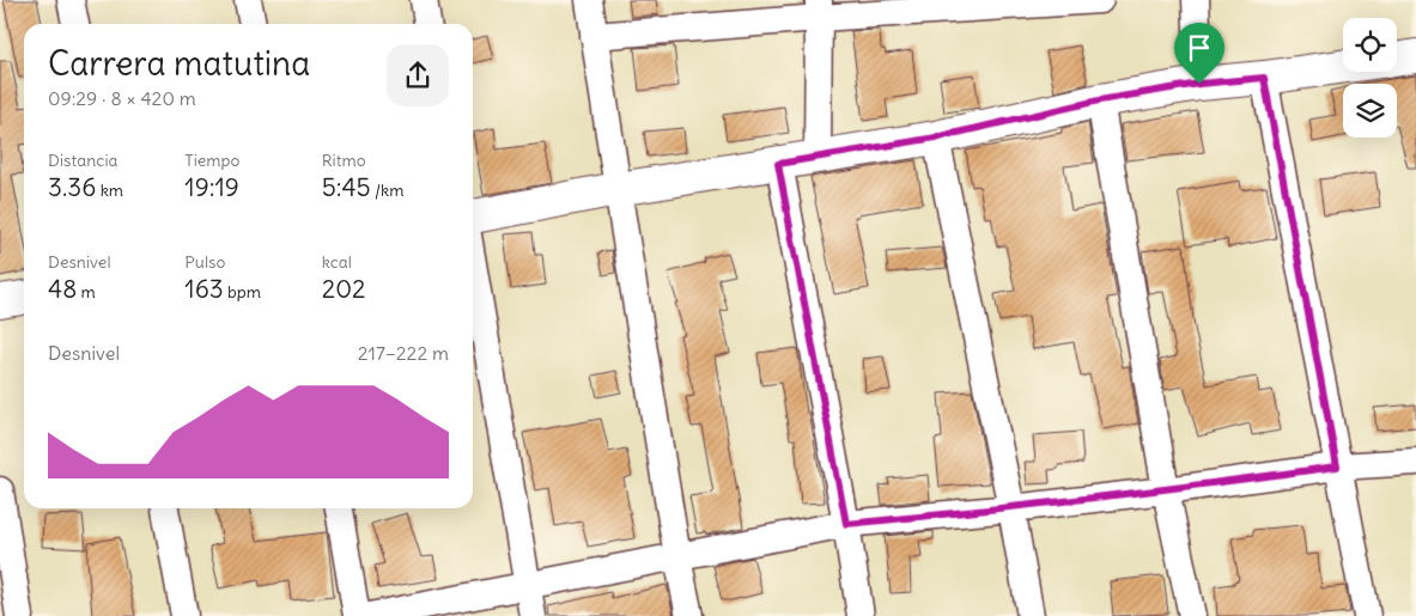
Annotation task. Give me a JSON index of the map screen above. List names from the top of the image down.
{
  "page": {
    "heading": ["Carrera matutina", "09:29 · 8 × 420 m"],
    "stats": [
      ["Distancia", "3.36 km"],
      ["Tiempo", "19:19"],
      ["Ritmo", "5:45 /km"],
      ["Desnivel", "48 m"],
      ["Pulso", "163 bpm"],
      ["kcal", "202"]
    ],
    "chart": ["Desnivel", "217–222 m"]
  }
}
